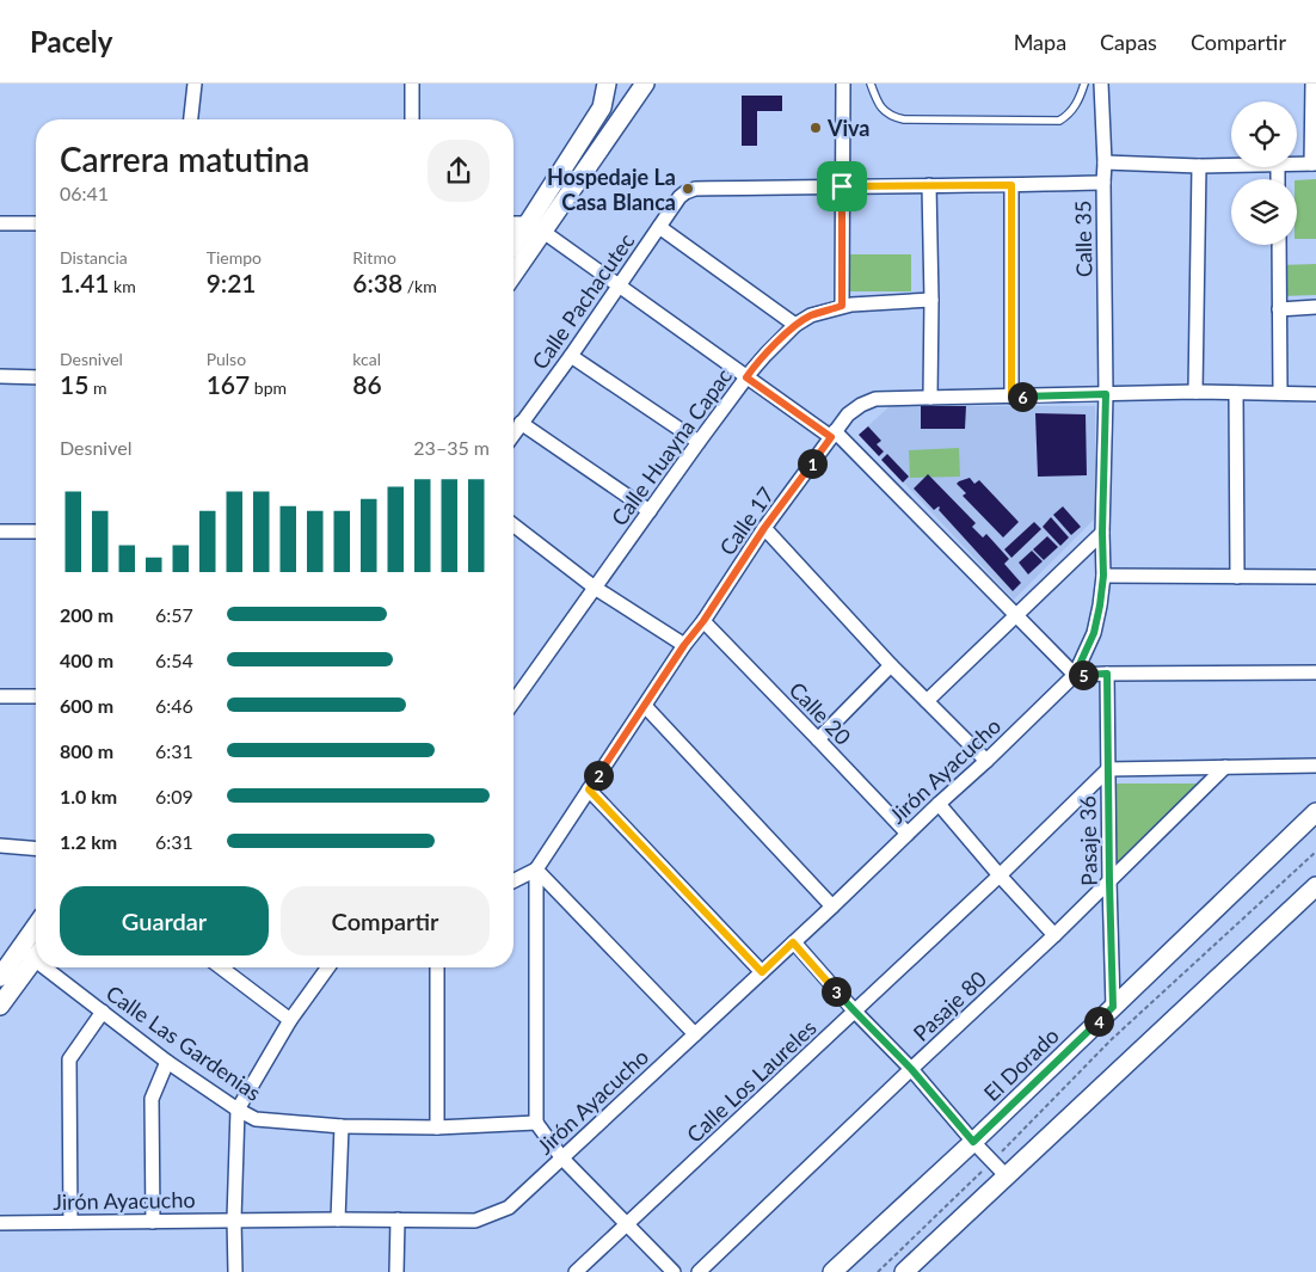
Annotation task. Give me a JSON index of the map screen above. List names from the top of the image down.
{
  "streets": {
    "main road": ["El Dorado"],
    "street": [
      "Calle 35",
      "Calle Pachacutec",
      "Calle Huayna Capac",
      "Calle 17",
      "Calle 20",
      "Jirón Ayacucho",
      "Pasaje 36",
      "Pasaje 80",
      "Calle Las Gardenias",
      "Calle Los Laureles"
    ]
  },
  "crossings": [
    ["Calle 35", "Calle Pachacutec"],
    ["Calle 35", "Calle 17"],
    ["Calle 35", "Jirón Ayacucho"],
    ["Calle 17", "Calle 20"],
    ["Calle 20", "Jirón Ayacucho"],
    ["Pasaje 36", "Pasaje 80"],
    ["Pasaje 36", "El Dorado"],
    ["Pasaje 36", "Calle Los Laureles"]
  ],
  "places": ["Viva", "Hospedaje La Casa Blanca"],
  "page": {
    "header": "Pacely",
    "nav": ["Mapa", "Capas", "Compartir"],
    "heading": ["Carrera matutina", "06:41"],
    "stats": [
      ["Distancia", "1.41 km"],
      ["Tiempo", "9:21"],
      ["Ritmo", "6:38 /km"],
      ["Desnivel", "15 m"],
      ["Pulso", "167 bpm"],
      ["kcal", "86"]
    ],
    "pins": [
      "6",
      "1",
      "5",
      "2",
      "3",
      "4"
    ],
    "chart": ["Desnivel", "23–35 m"],
    "list": [
      {
        "name": "200 m",
        "note": "6:57"
      },
      {
        "name": "400 m",
        "note": "6:54"
      },
      {
        "name": "600 m",
        "note": "6:46"
      },
      {
        "name": "800 m",
        "note": "6:31"
      },
      {
        "name": "1.0 km",
        "note": "6:09"
      },
      {
        "name": "1.2 km",
        "note": "6:31"
      }
    ],
    "buttons": ["Guardar", "Compartir"]
  }
}
